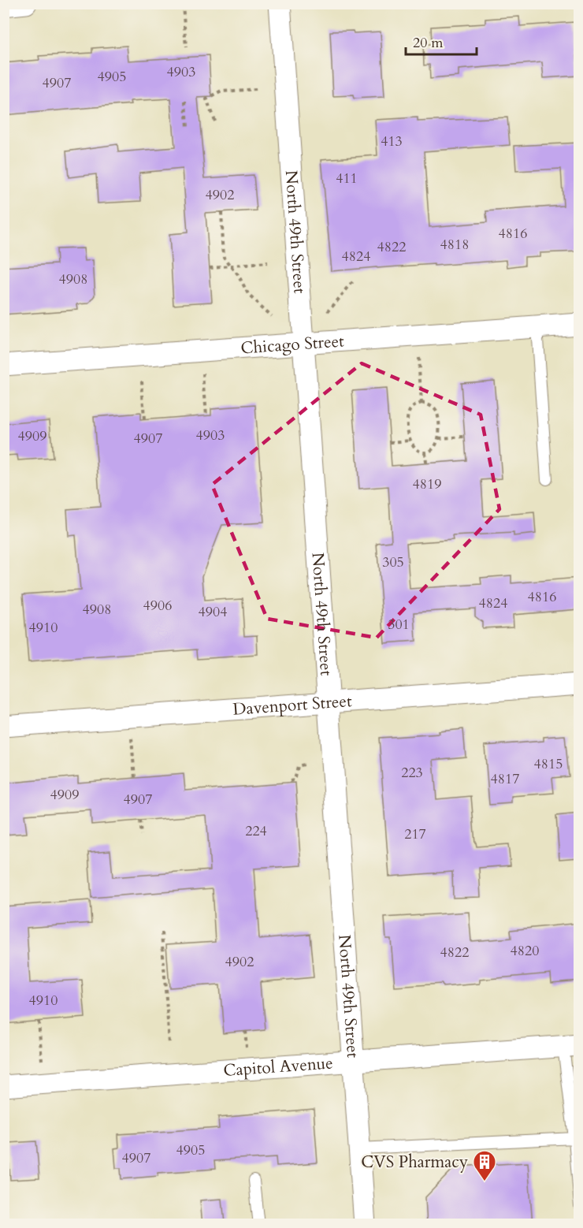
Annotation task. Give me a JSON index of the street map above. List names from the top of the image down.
{
  "streets": {
    "street": [
      "North 49th Street",
      "Chicago Street",
      "Davenport Street",
      "Capitol Avenue"
    ]
  },
  "crossings": [
    ["North 49th Street", "Chicago Street"],
    ["North 49th Street", "Davenport Street"],
    ["North 49th Street", "Capitol Avenue"]
  ],
  "places": {
    "building": ["CVS Pharmacy"]
  },
  "house_numbers": [
    "4903",
    "4905",
    "4907",
    "413",
    "411",
    "4902",
    "4816",
    "4818",
    "4822",
    "4824",
    "4908",
    "4903",
    "4909",
    "4907",
    "4819",
    "305",
    "4816",
    "4824",
    "4906",
    "4908",
    "4904",
    "301",
    "4910",
    "4815",
    "223",
    "4817",
    "4909",
    "4907",
    "224",
    "217",
    "4820",
    "4822",
    "4902",
    "4910",
    "4905",
    "4907"
  ],
  "scale_bar": "20 m"
}
